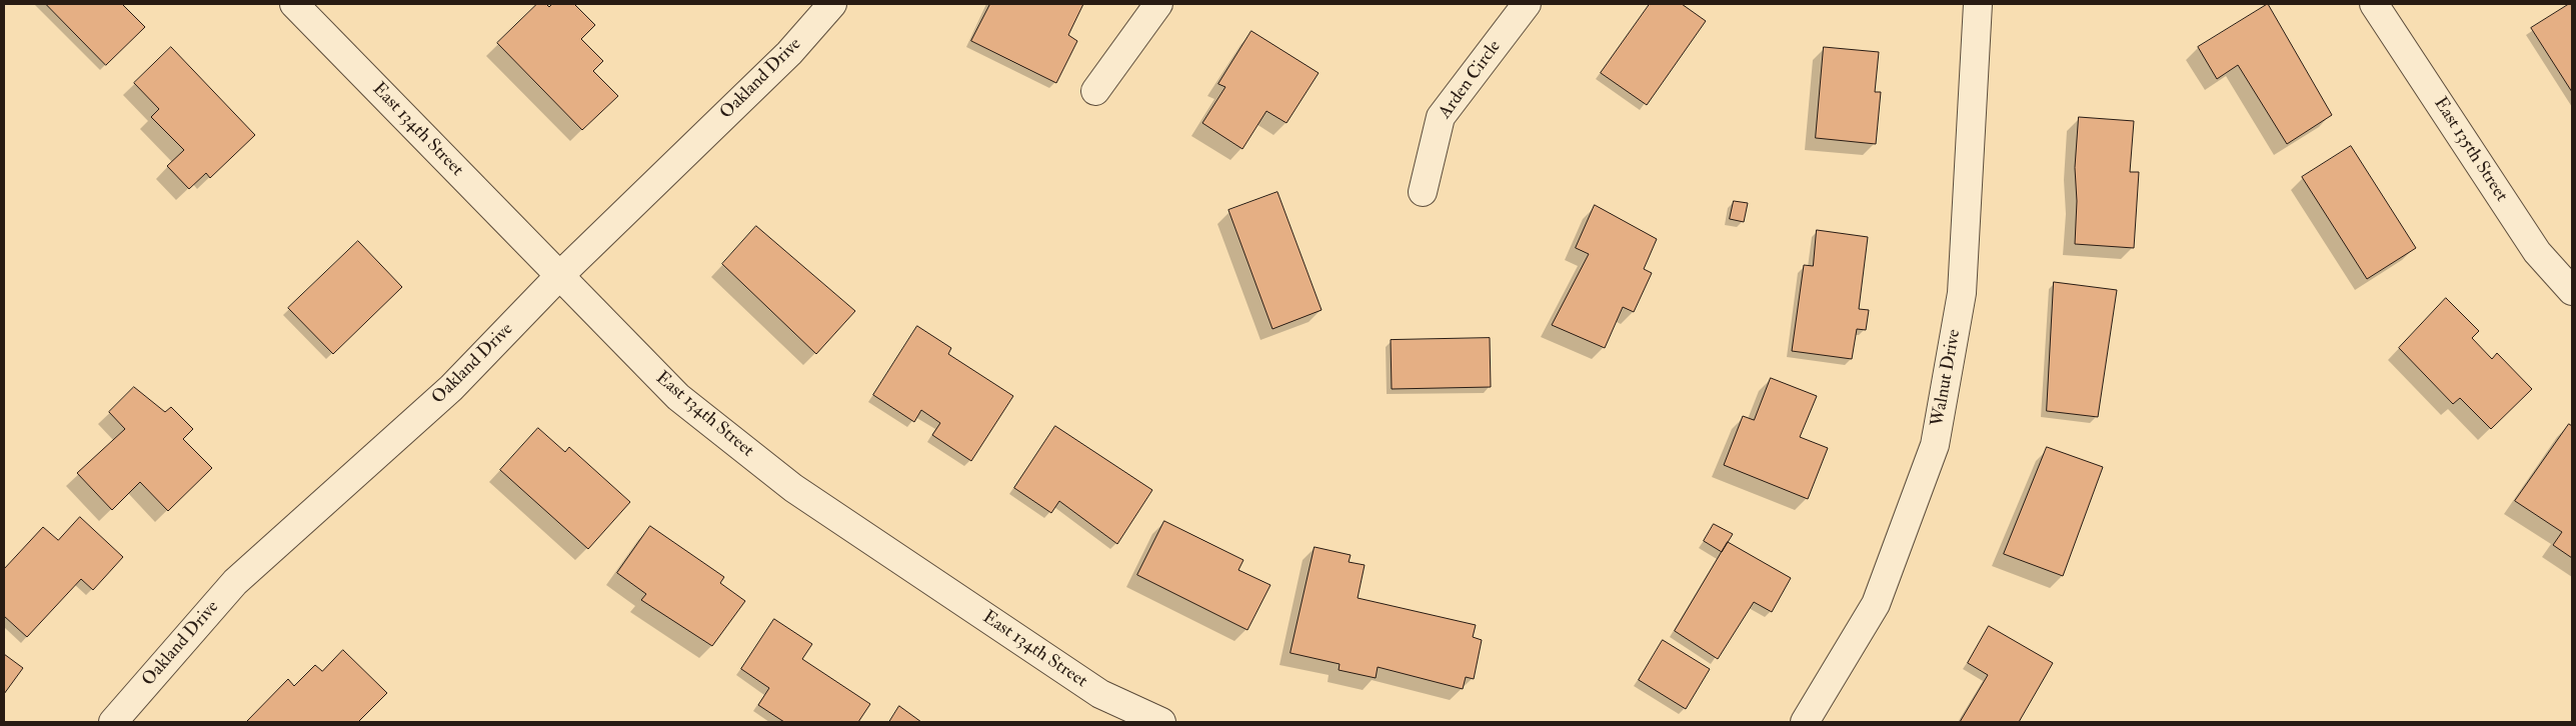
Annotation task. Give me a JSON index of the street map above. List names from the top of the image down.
{
  "streets": {
    "street": [
      "Oakland Drive",
      "Arden Circle",
      "East 134th Street",
      "East 135th Street",
      "Walnut Drive"
    ]
  },
  "crossings": [
    ["Oakland Drive", "East 134th Street"]
  ]
}
